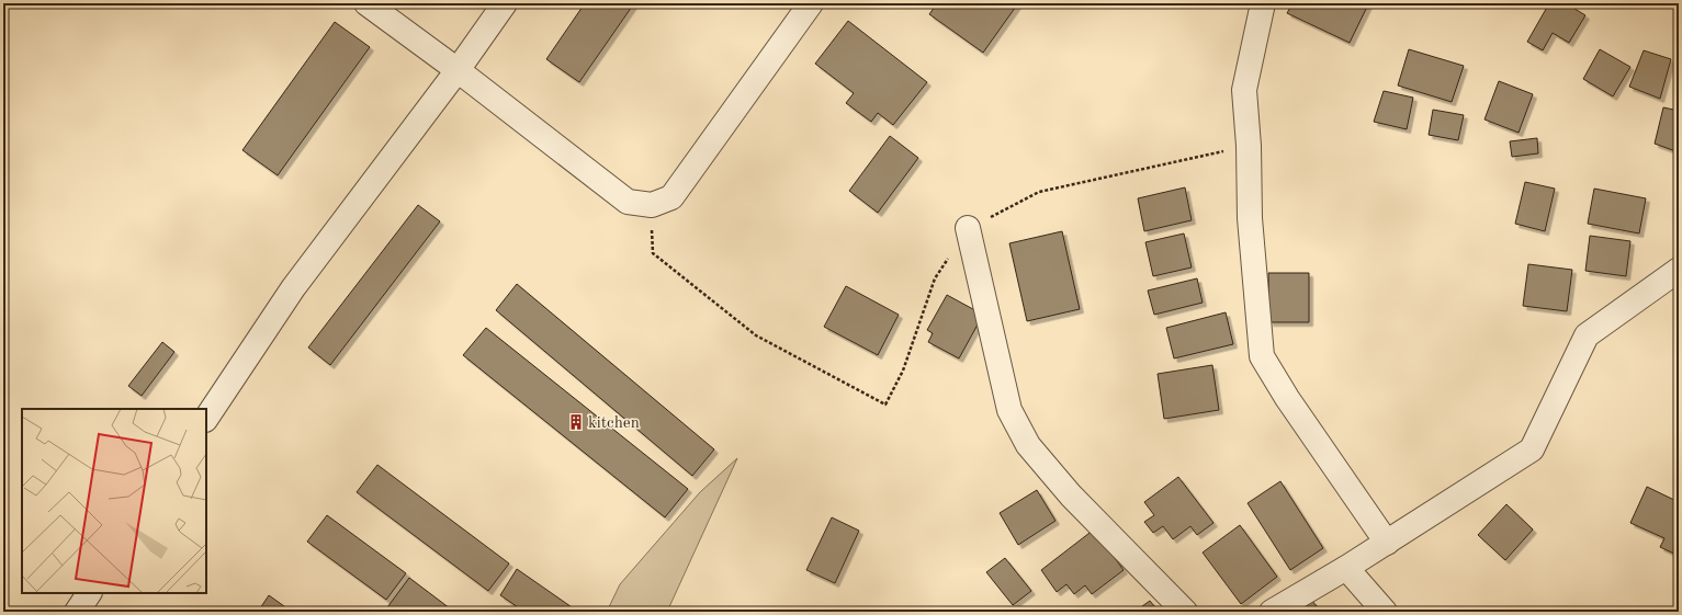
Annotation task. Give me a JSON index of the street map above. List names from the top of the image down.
{
  "places": {
    "building": ["kitchen"]
  }
}
